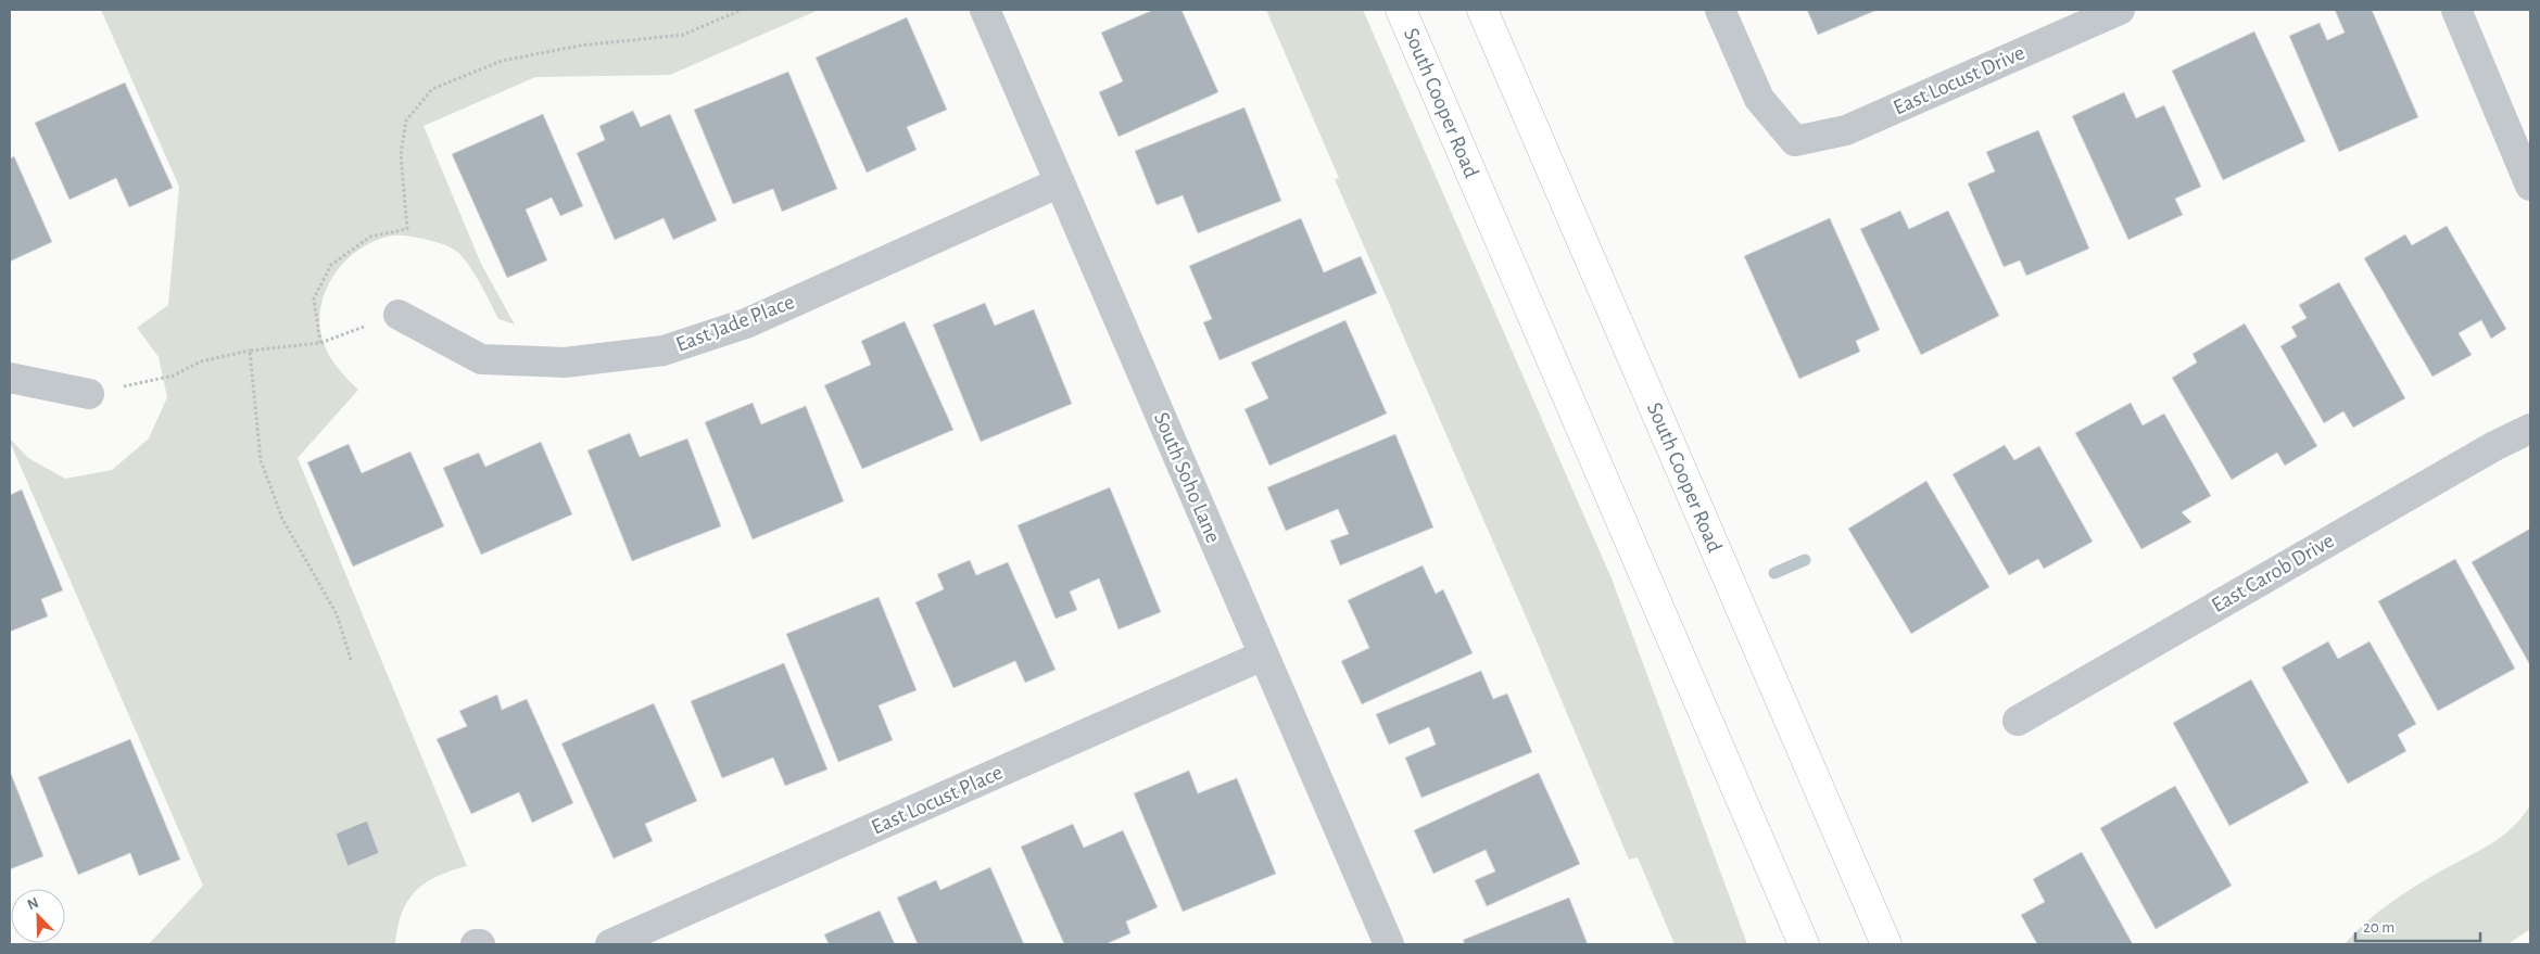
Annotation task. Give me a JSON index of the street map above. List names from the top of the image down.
{
  "streets": {
    "main road": ["South Cooper Road"],
    "street": [
      "East Locust Drive",
      "East Jade Place",
      "South Soho Lane",
      "East Carob Drive",
      "East Locust Place"
    ]
  },
  "crossings": [
    ["East Jade Place", "South Soho Lane"],
    ["South Soho Lane", "East Locust Place"]
  ],
  "scale_bar": "20 m",
  "north": "top left"
}
